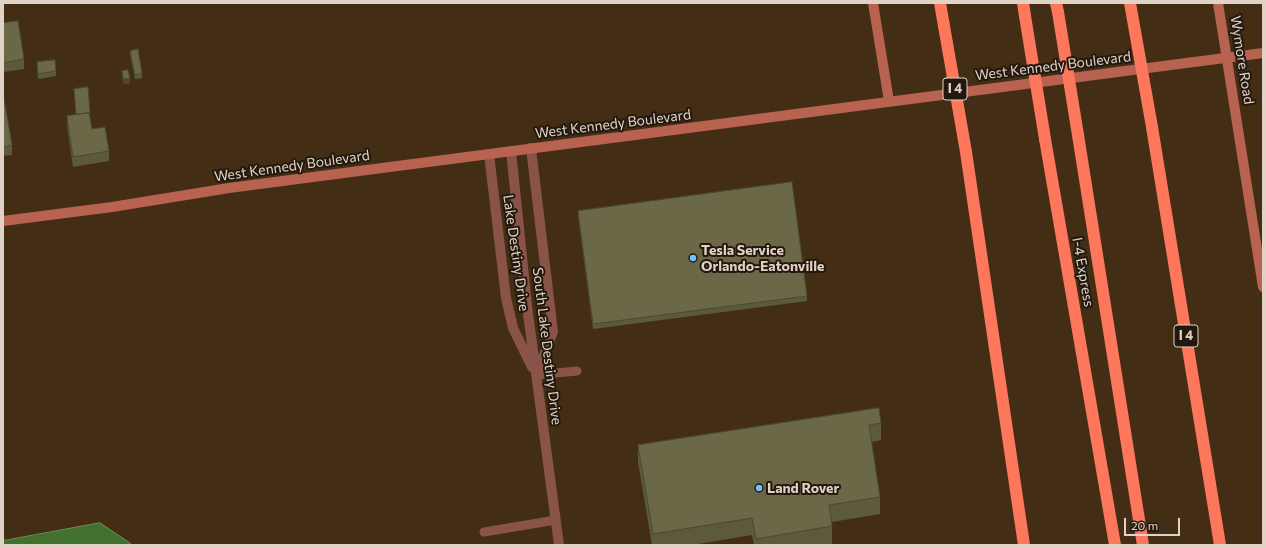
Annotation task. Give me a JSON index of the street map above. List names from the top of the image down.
{
  "streets": {
    "highway": ["I 4", "I-4 Express"],
    "main road": ["Wymore Road", "West Kennedy Boulevard"],
    "street": ["Lake Destiny Drive", "South Lake Destiny Drive"]
  },
  "crossings": [
    ["Wymore Road", "West Kennedy Boulevard"],
    ["West Kennedy Boulevard", "Lake Destiny Drive"],
    ["West Kennedy Boulevard", "South Lake Destiny Drive"],
    ["Lake Destiny Drive", "South Lake Destiny Drive"]
  ],
  "places": ["Tesla Service Orlando-Eatonville", "Land Rover"],
  "scale_bar": "20 m"
}
